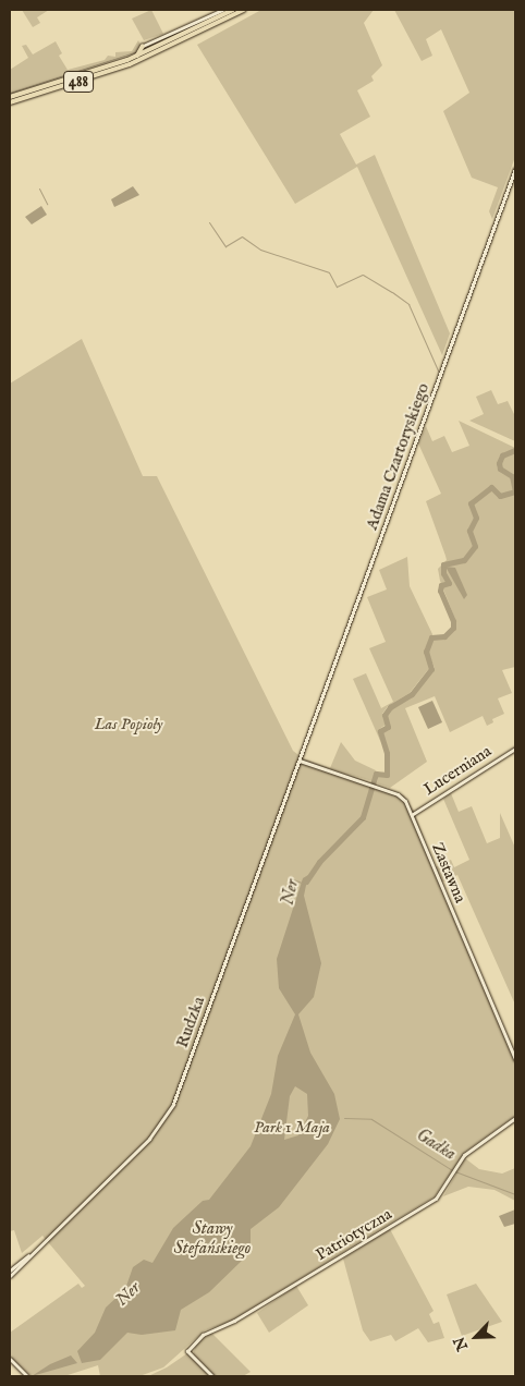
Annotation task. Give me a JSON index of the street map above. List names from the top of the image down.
{
  "streets": {
    "main road": ["488"],
    "street": [
      "Adama Czartoryskiego",
      "Lucerniana",
      "Zastawna",
      "Rudzka",
      "Patriotyczna"
    ]
  },
  "crossings": [
    ["Adama Czartoryskiego", "Rudzka"],
    ["Lucerniana", "Zastawna"],
    ["Zastawna", "Rudzka"]
  ],
  "water": ["Ner", "Gadka", "Stawy Stefańskiego"],
  "parks": ["Las Popioły", "Park 1 Maja"],
  "north": "bottom left"
}
